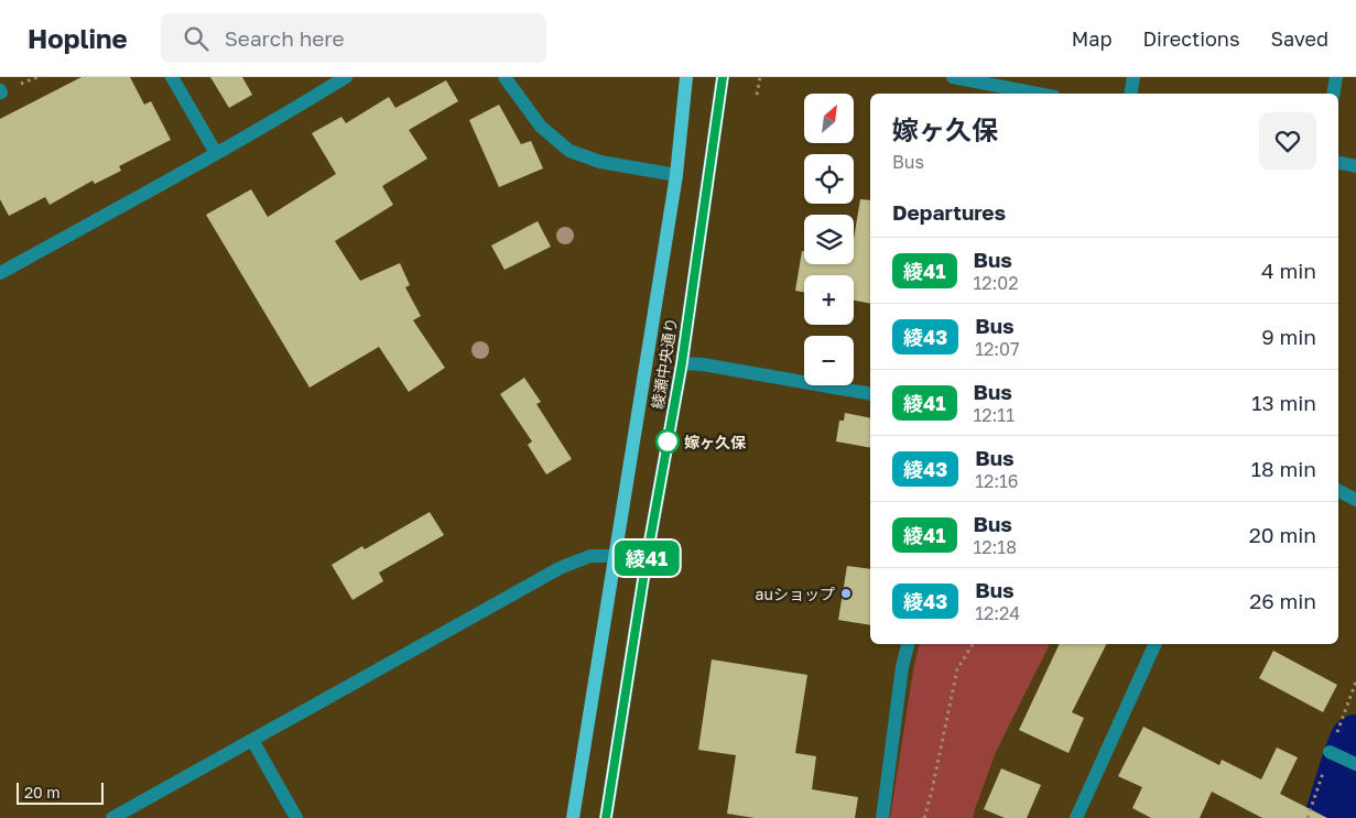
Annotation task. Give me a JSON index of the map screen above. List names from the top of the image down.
{
  "streets": {
    "main road": ["綾瀬中央通り"]
  },
  "places": ["嫁ヶ久保", "auショップ"],
  "lines": ["bus line 綾41"],
  "scale_bar": "20 m",
  "north": "top right",
  "page": {
    "header": "Hopline",
    "search": "Search here",
    "nav": ["Map", "Directions", "Saved"],
    "on_map": "綾41",
    "map_buttons": ["+", "−"],
    "heading": [
      ["嫁ヶ久保", "Bus"],
      "Departures"
    ],
    "list": [
      {
        "mark": "綾41",
        "name": "Bus",
        "note": "12:02",
        "value": "4 min"
      },
      {
        "mark": "綾43",
        "name": "Bus",
        "note": "12:07",
        "value": "9 min"
      },
      {
        "mark": "綾41",
        "name": "Bus",
        "note": "12:11",
        "value": "13 min"
      },
      {
        "mark": "綾43",
        "name": "Bus",
        "note": "12:16",
        "value": "18 min"
      },
      {
        "mark": "綾41",
        "name": "Bus",
        "note": "12:18",
        "value": "20 min"
      },
      {
        "mark": "綾43",
        "name": "Bus",
        "note": "12:24",
        "value": "26 min"
      }
    ],
    "scale": "20 m"
  }
}
